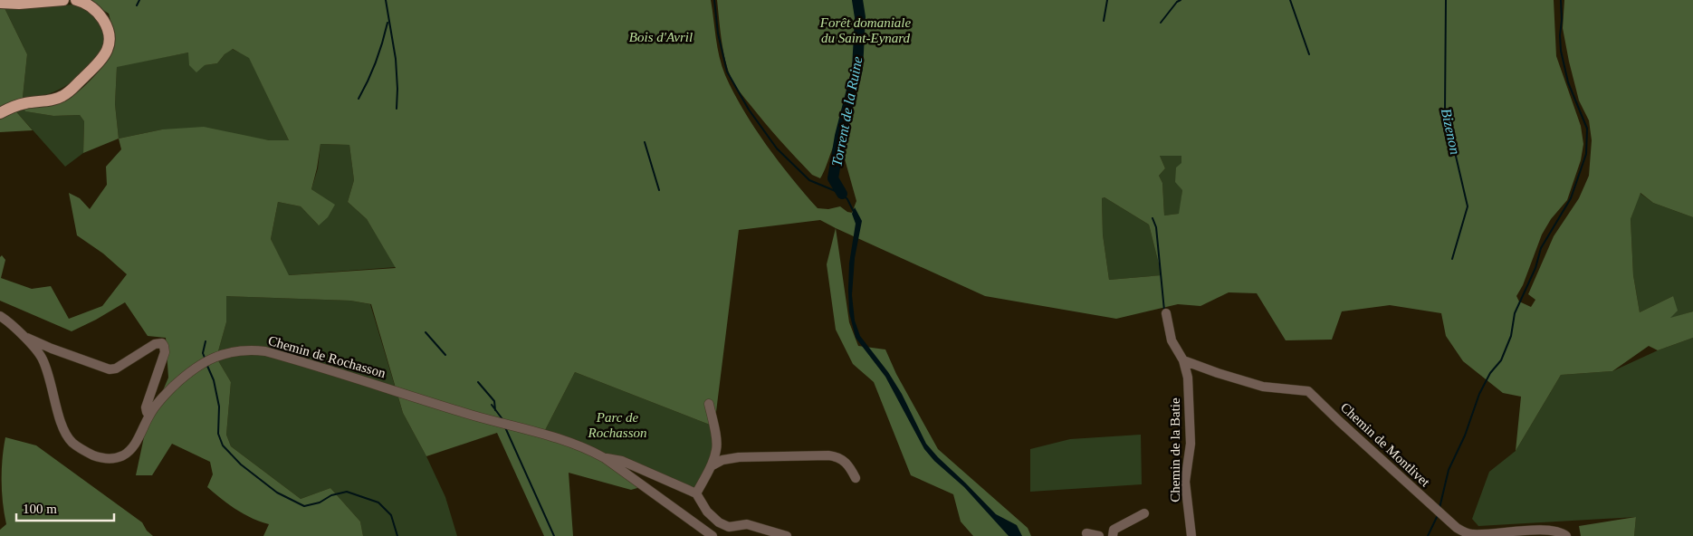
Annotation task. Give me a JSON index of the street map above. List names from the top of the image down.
{
  "streets": {
    "street": ["Chemin de Rochasson", "Chemin de Montlivet", "Chemin de la Batie"]
  },
  "crossings": [
    ["Chemin de Montlivet", "Chemin de la Batie"]
  ],
  "water": ["Torrent de la Ruine", "Bizenon"],
  "parks": ["Forêt domaniale du Saint-Eynard", "Bois d'Avril", "Parc de Rochasson"],
  "scale_bar": "100 m"
}
